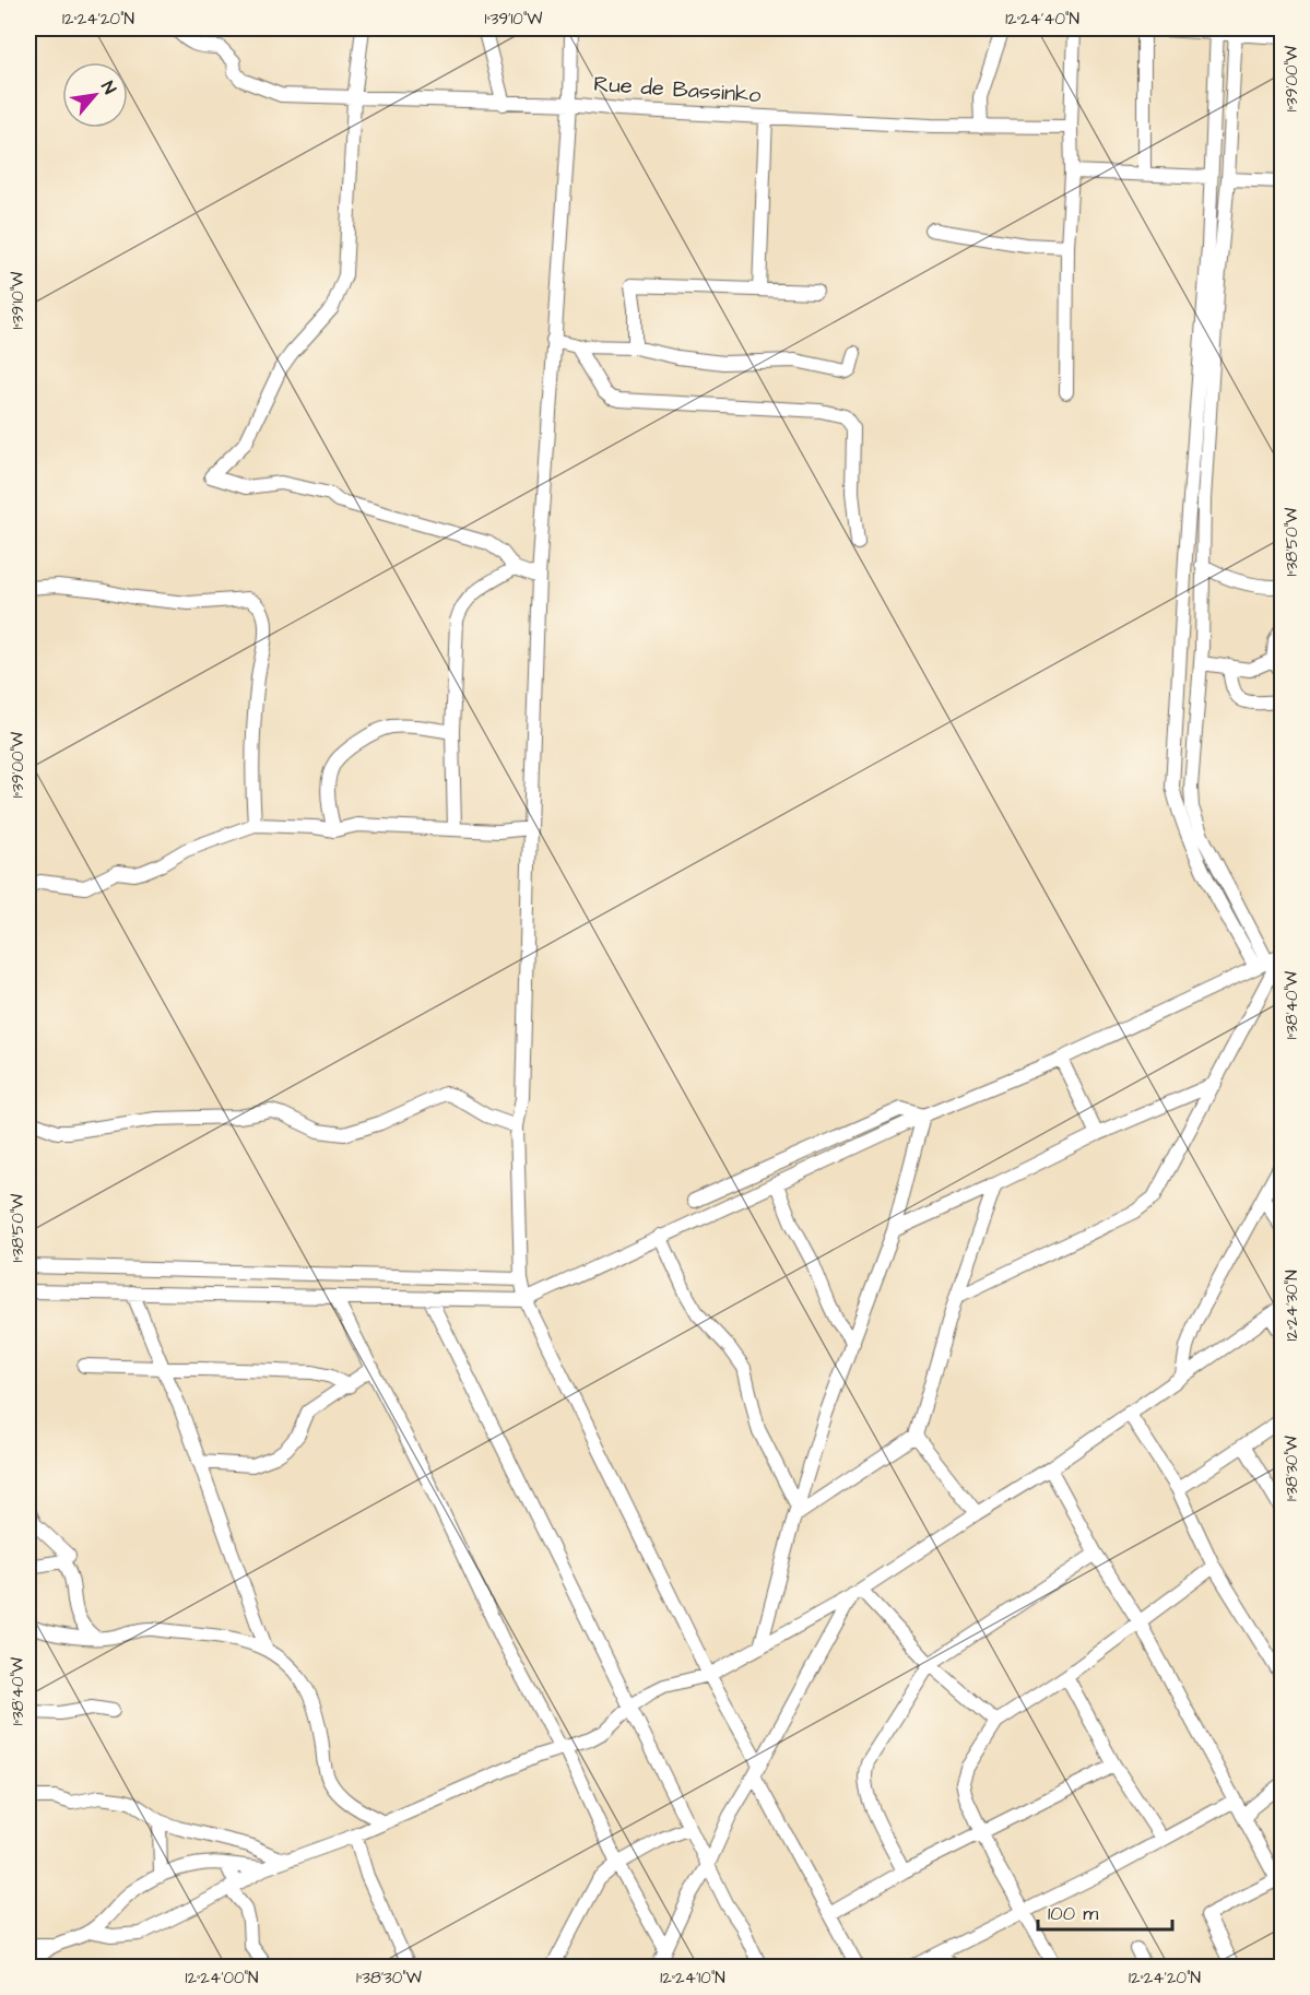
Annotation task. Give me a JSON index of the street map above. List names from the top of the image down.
{
  "streets": {
    "street": ["Rue de Bassinko"]
  },
  "scale_bar": "100 m",
  "north": "top right",
  "coordinates": [
    "12°24'20\"N",
    "1°39'10\"W",
    "12°24'40\"N",
    "1°39'00\"W",
    "1°38'50\"W",
    "1°38'40\"W",
    "12°24'30\"N",
    "1°38'30\"W",
    "12°24'00\"N",
    "12°24'10\"N"
  ]
}
